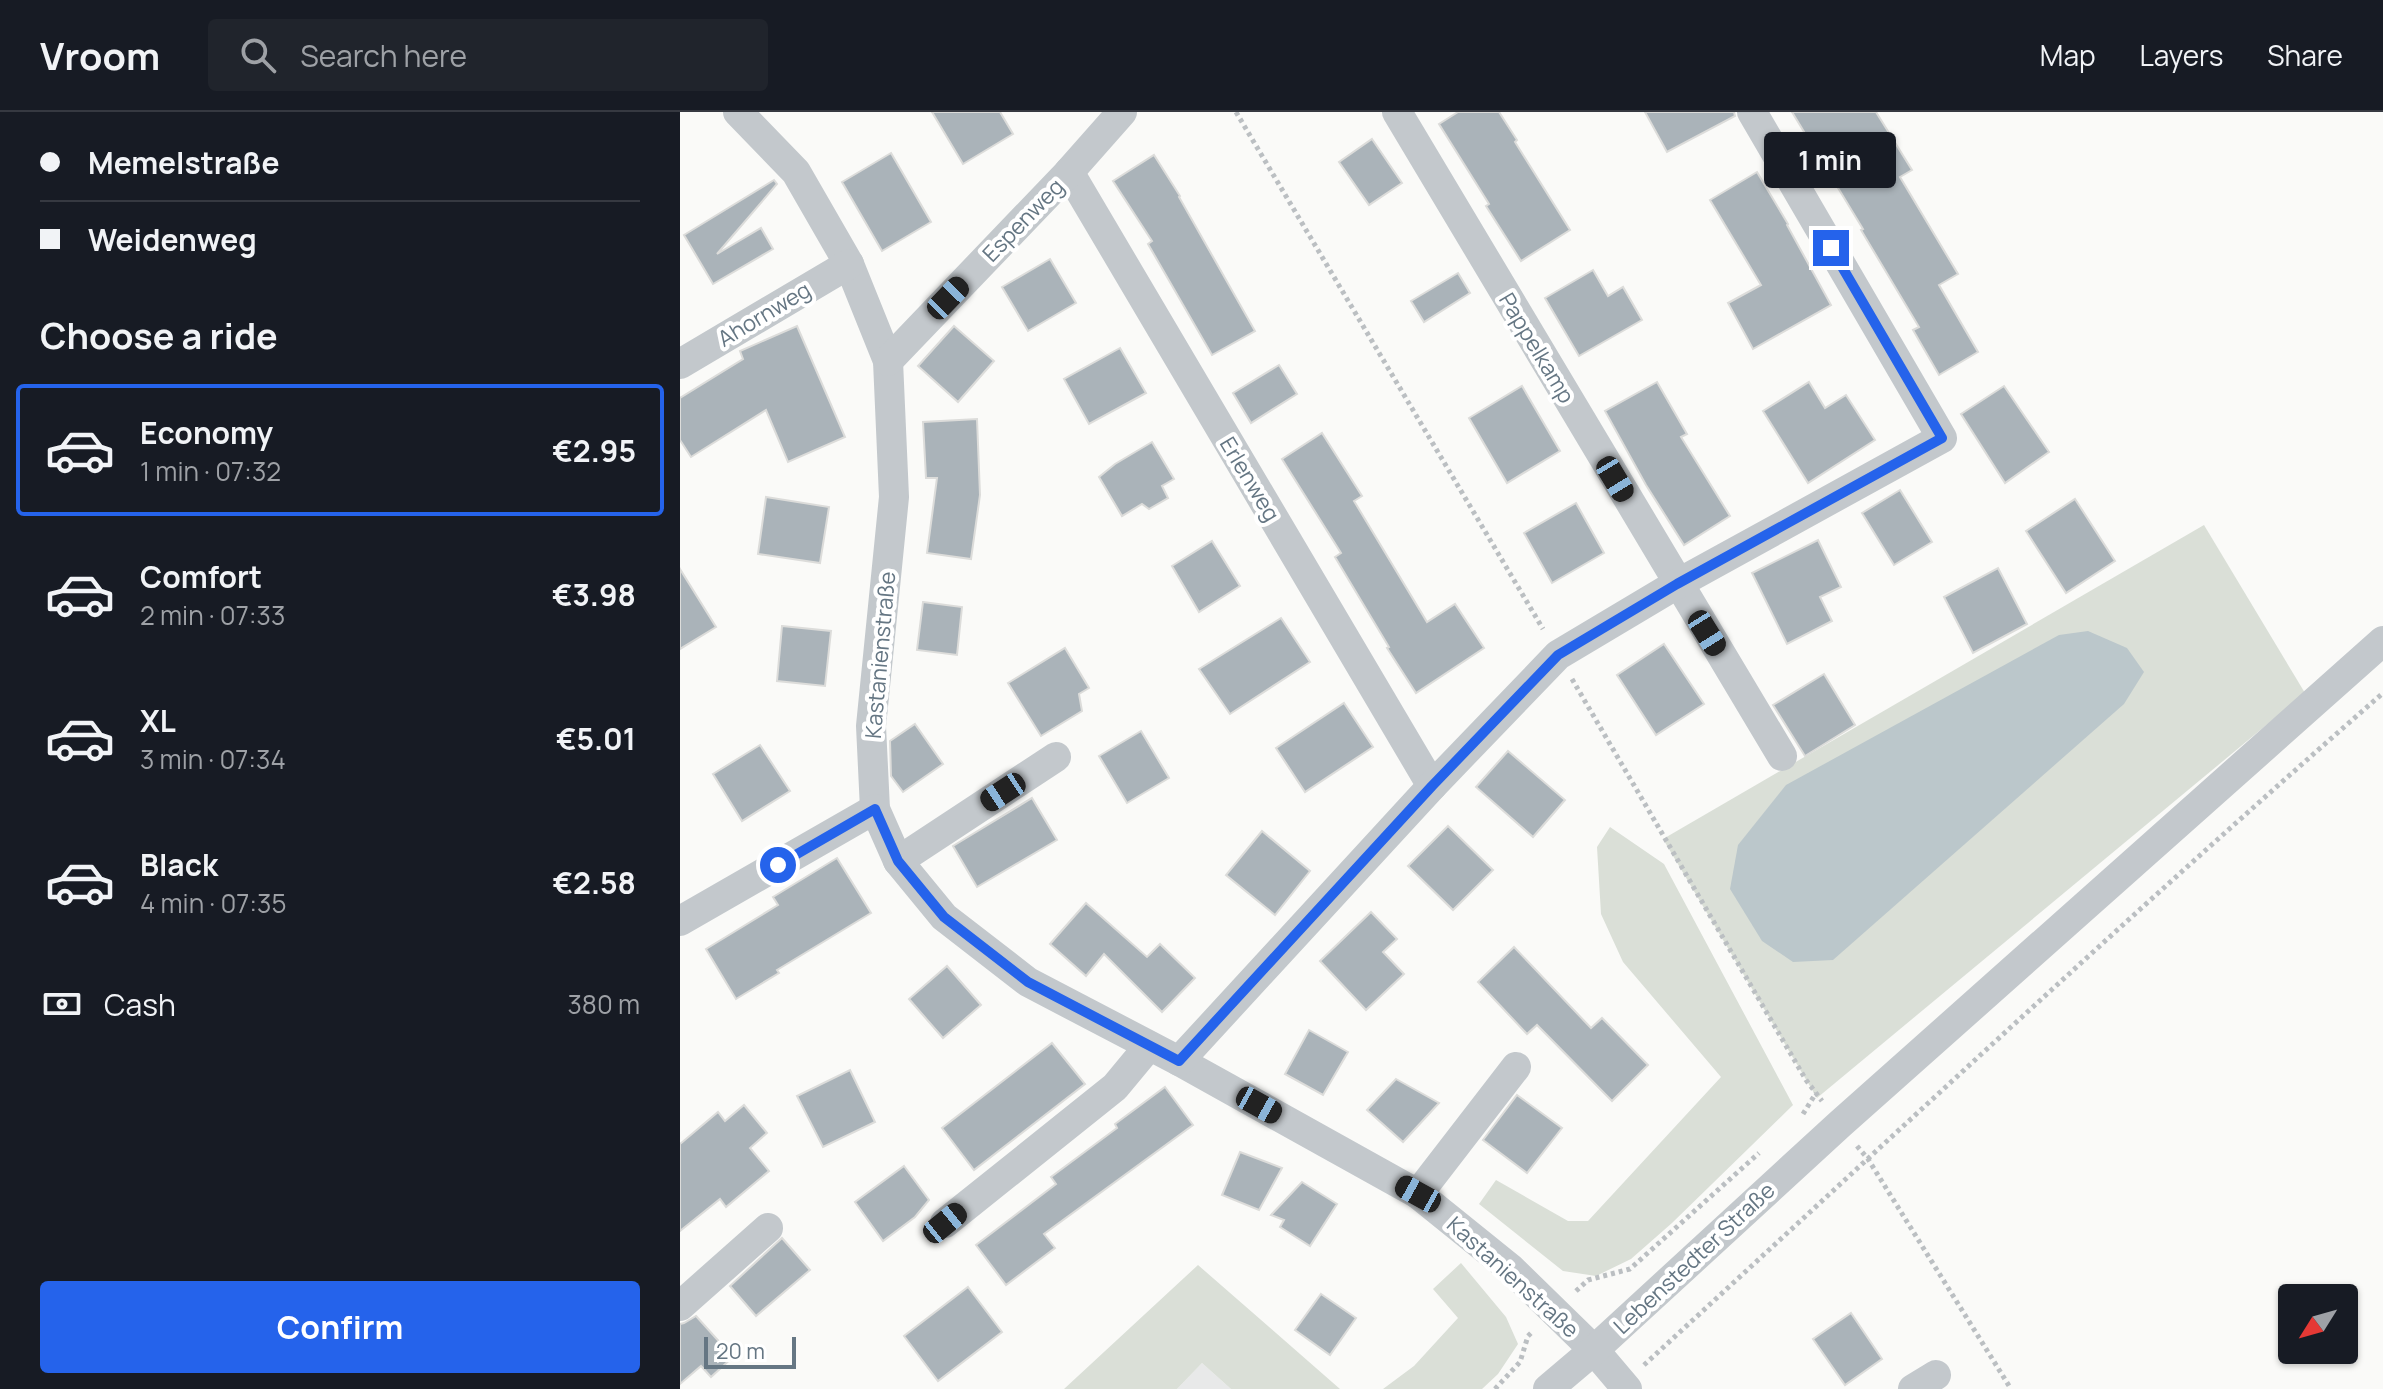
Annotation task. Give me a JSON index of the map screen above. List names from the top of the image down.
{
  "streets": {
    "street": [
      "Espenweg",
      "Ahornweg",
      "Pappelkamp",
      "Erlenweg",
      "Kastanienstraße",
      "Lebenstedter Straße"
    ]
  },
  "crossings": [
    ["Espenweg", "Erlenweg"],
    ["Espenweg", "Kastanienstraße"],
    ["Ahornweg", "Kastanienstraße"],
    ["Kastanienstraße", "Lebenstedter Straße"]
  ],
  "scale_bar": "20 m",
  "north": "bottom left",
  "page": {
    "header": "Vroom",
    "search": "Search here",
    "nav": ["Map", "Layers", "Share"],
    "banner": ["Memelstraße", "Weidenweg"],
    "bubble": "1 min",
    "heading": "Choose a ride",
    "list": [
      {
        "name": "Economy",
        "note": "1 min · 07:32",
        "value": "€2.95"
      },
      {
        "name": "Comfort",
        "note": "2 min · 07:33",
        "value": "€3.98"
      },
      {
        "name": "XL",
        "note": "3 min · 07:34",
        "value": "€5.01"
      },
      {
        "name": "Black",
        "note": "4 min · 07:35",
        "value": "€2.58"
      }
    ],
    "pay": ["Cash", "380 m"],
    "buttons": "Confirm",
    "scale": "20 m"
  }
}
